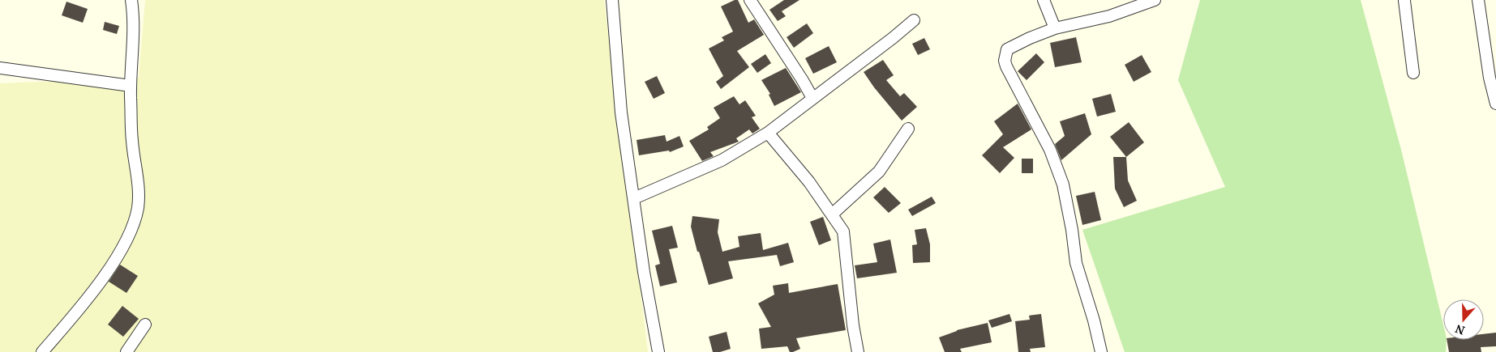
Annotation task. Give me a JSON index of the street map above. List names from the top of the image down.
{
  "north": "bottom"
}
